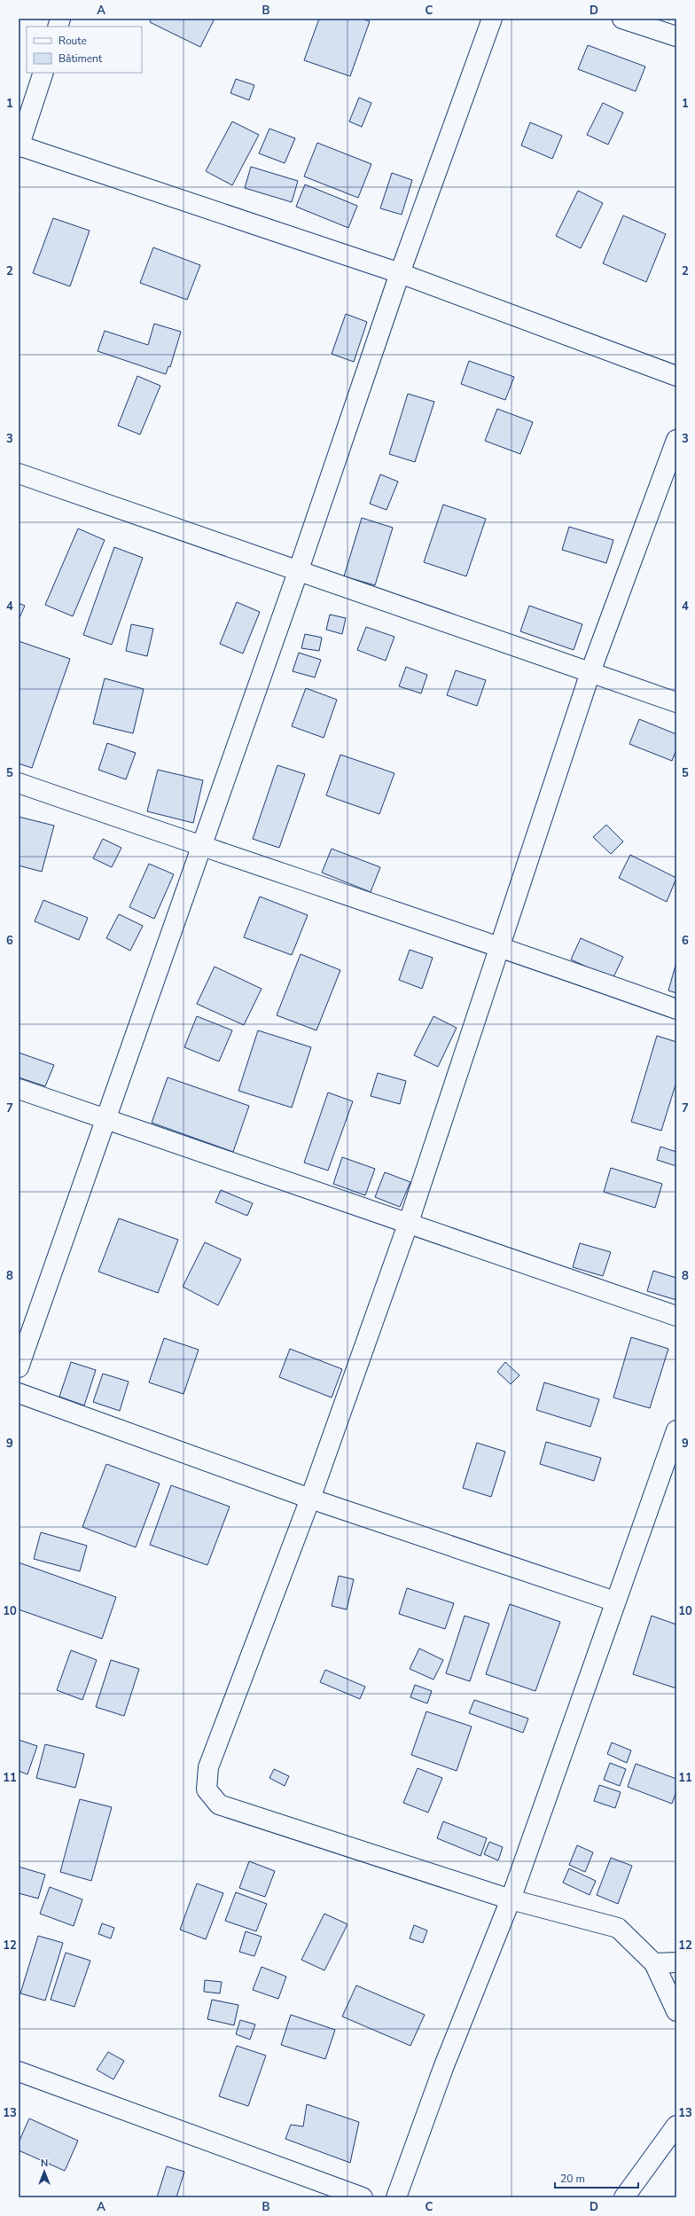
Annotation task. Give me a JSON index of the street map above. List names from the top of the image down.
{
  "legend": ["Route", "Bâtiment"],
  "scale_bar": "20 m",
  "north": "top",
  "grid": {
    "columns": [
      "A",
      "B",
      "C",
      "D"
    ],
    "rows": [
      "1",
      "2",
      "3",
      "4",
      "5",
      "6",
      "7",
      "8",
      "9",
      "10",
      "11",
      "12",
      "13"
    ]
  }
}
